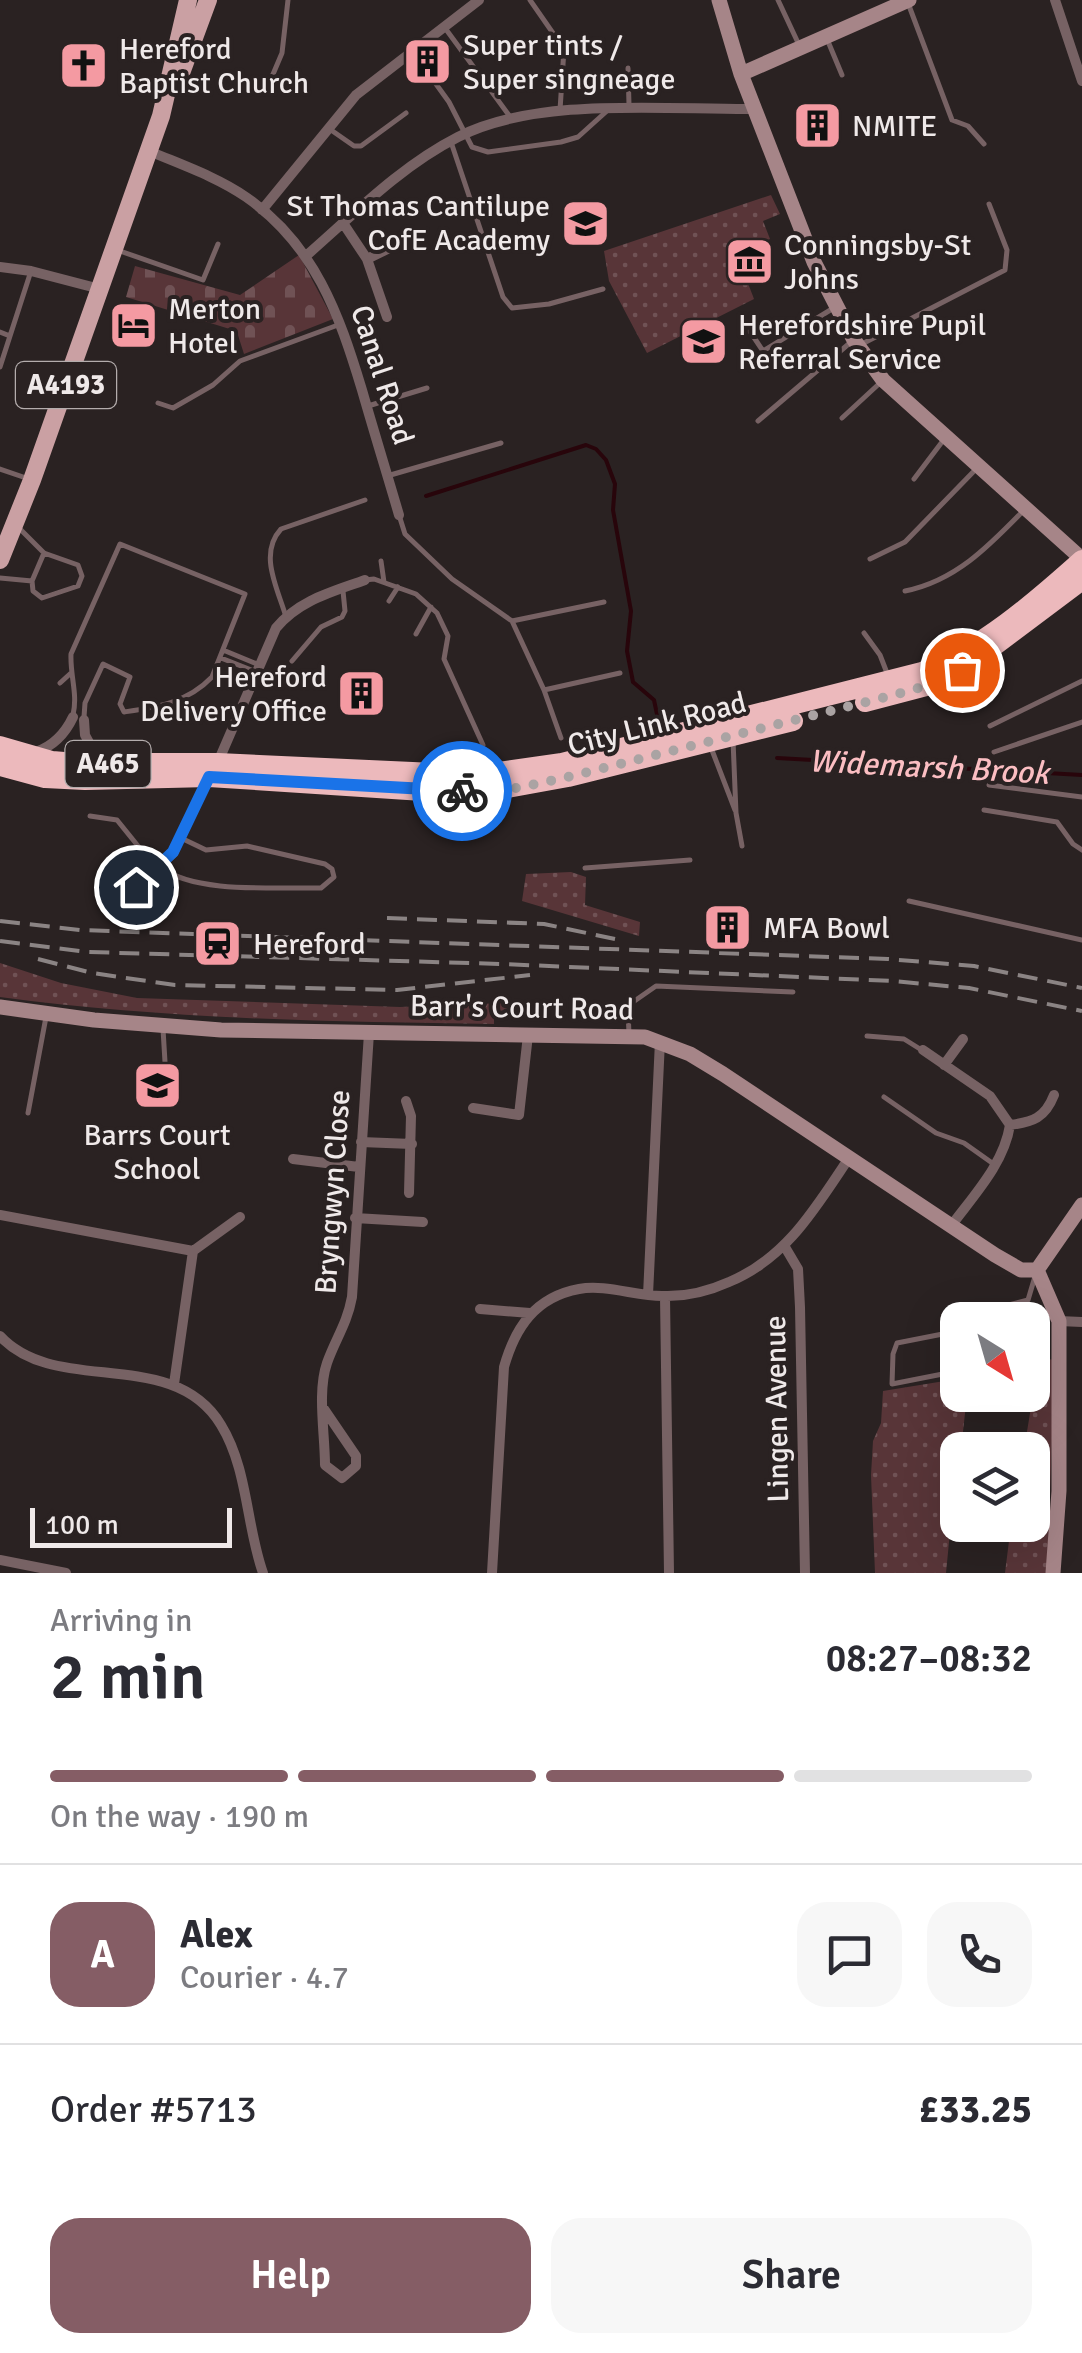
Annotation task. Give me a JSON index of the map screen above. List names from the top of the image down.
{
  "streets": {
    "highway": ["City Link Road", "A465"],
    "main road": ["A4193"],
    "street": [
      "Canal Road",
      "Barr's Court Road",
      "Bryngwyn Close",
      "Lingen Avenue"
    ]
  },
  "crossings": [
    ["Canal Road", "A4193"],
    ["City Link Road", "A465"],
    ["Barr's Court Road", "Bryngwyn Close"]
  ],
  "water": ["Widemarsh Brook"],
  "places": {
    "building": [
      "Super tints / Super singneage",
      "NMITE",
      "Hereford Delivery Office",
      "MFA Bowl"
    ],
    "church": ["Hereford Baptist Church"],
    "school or university": ["St Thomas Cantilupe CofE Academy", "Herefordshire Pupil Referral Service", "Barrs Court School"],
    "museum": ["Conningsby-St Johns"],
    "hotel": ["Merton Hotel"],
    "station": ["Hereford"]
  },
  "scale_bar": "100 m",
  "north": "bottom right",
  "page": {
    "scale": "100 m",
    "heading": ["2 min", "Arriving in", "08:27–08:32"],
    "panel": [
      "Alex",
      "Courier · 4.7",
      "Order #5713",
      "£33.25"
    ],
    "bar": "On the way · 190 m",
    "round": "A",
    "buttons": ["Help", "Share"]
  }
}
